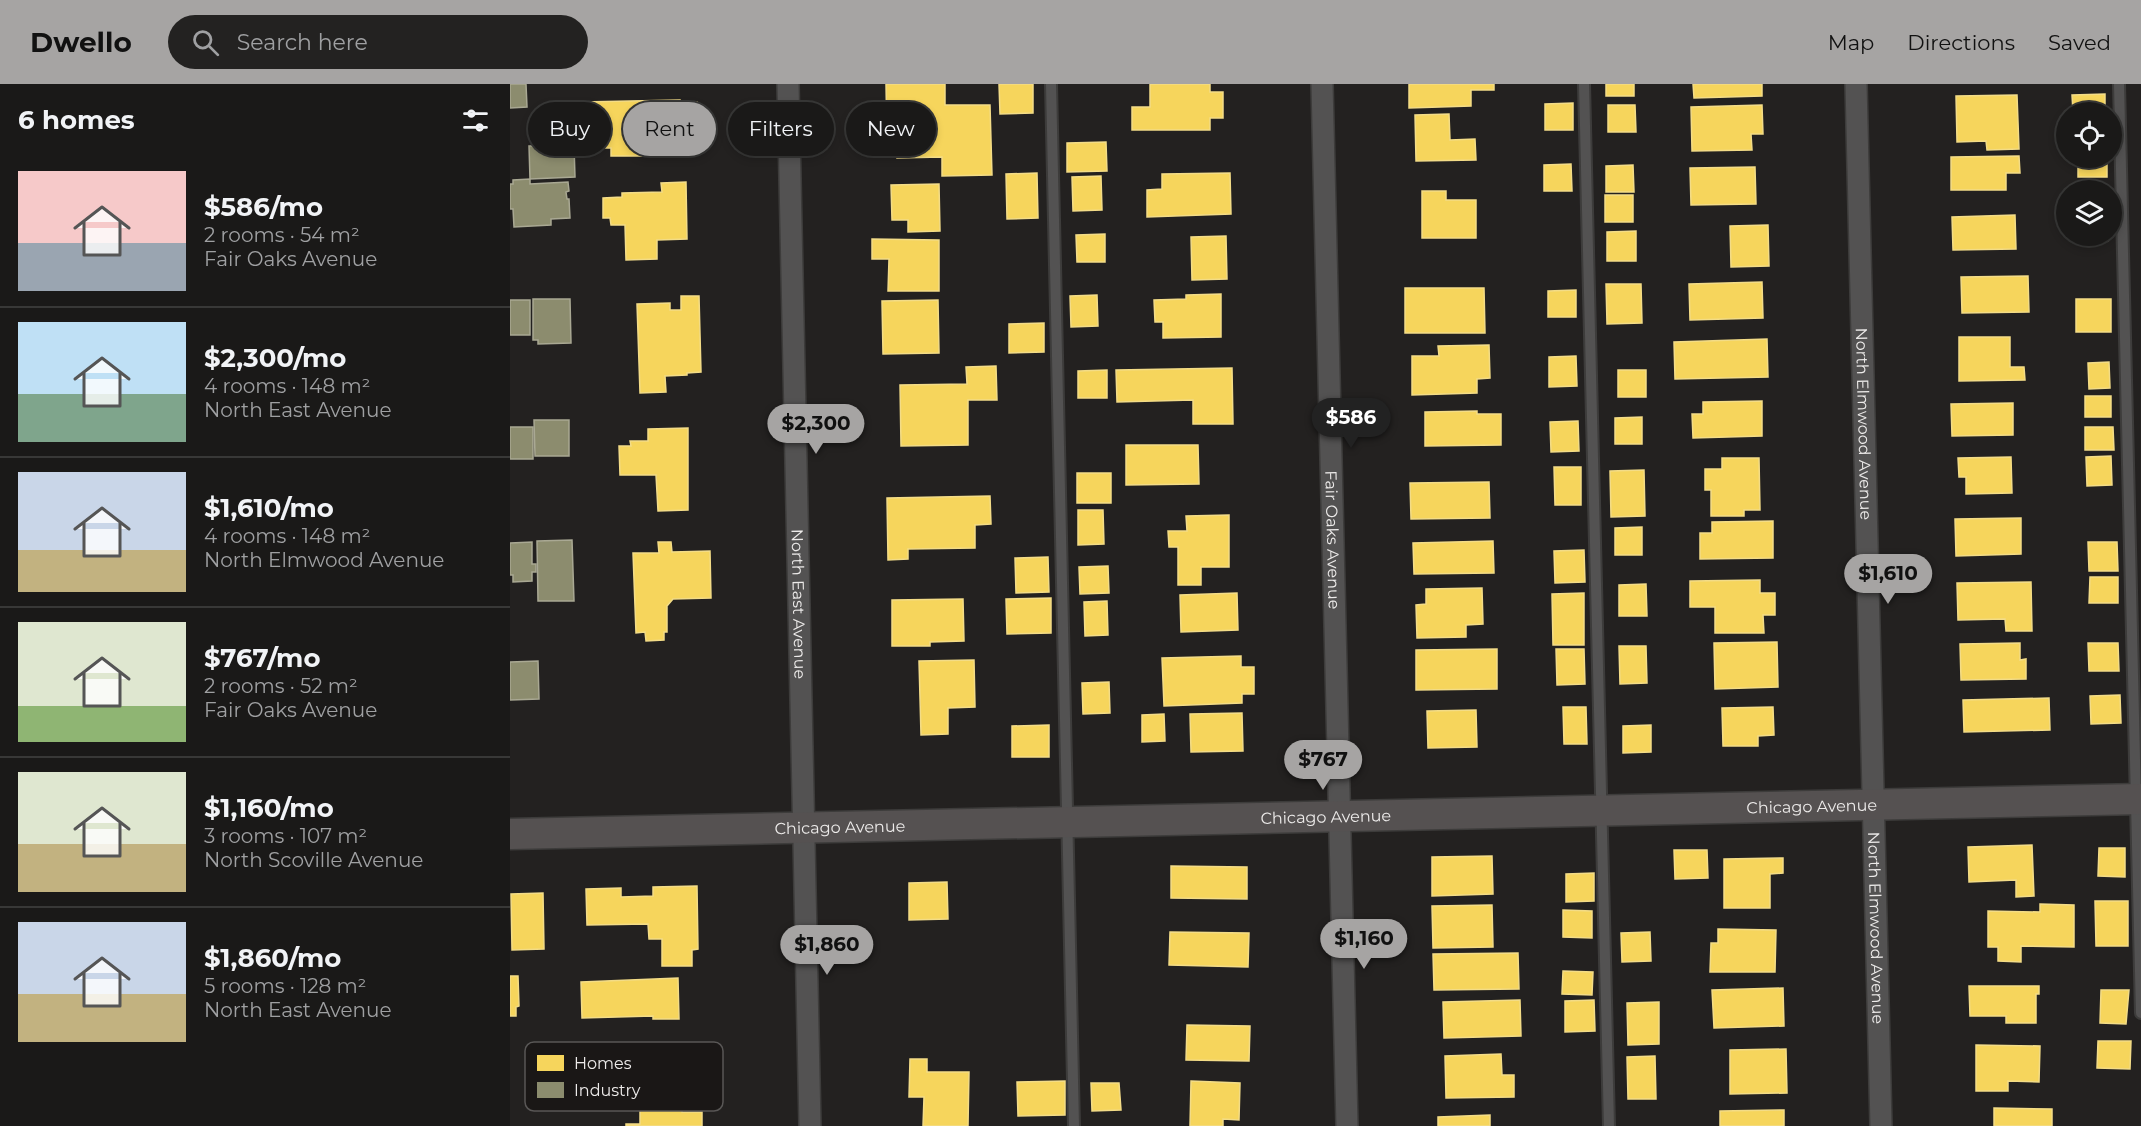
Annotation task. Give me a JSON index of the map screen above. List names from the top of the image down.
{
  "streets": {
    "main road": ["Chicago Avenue"],
    "street": ["North Elmwood Avenue", "Fair Oaks Avenue", "North East Avenue"]
  },
  "crossings": [
    ["North Elmwood Avenue", "Chicago Avenue"],
    ["Fair Oaks Avenue", "Chicago Avenue"],
    ["North East Avenue", "Chicago Avenue"]
  ],
  "legend": ["Homes", "Industry"],
  "page": {
    "header": "Dwello",
    "search": "Search here",
    "nav": ["Map", "Directions", "Saved"],
    "heading": "6 homes",
    "chip": [
      "Buy",
      "Rent",
      "Filters",
      "New"
    ],
    "list": [
      {
        "name": "$586/mo",
        "note": "2 rooms · 54 m² · Fair Oaks Avenue"
      },
      {
        "name": "$2,300/mo",
        "note": "4 rooms · 148 m² · North East Avenue"
      },
      {
        "name": "$1,610/mo",
        "note": "4 rooms · 148 m² · North Elmwood Avenue"
      },
      {
        "name": "$767/mo",
        "note": "2 rooms · 52 m² · Fair Oaks Avenue"
      },
      {
        "name": "$1,160/mo",
        "note": "3 rooms · 107 m² · North Scoville Avenue"
      },
      {
        "name": "$1,860/mo",
        "note": "5 rooms · 128 m² · North East Avenue"
      }
    ],
    "price": [
      "$586",
      "$2,300",
      "$1,610",
      "$767",
      "$1,160",
      "$1,860"
    ]
  }
}
